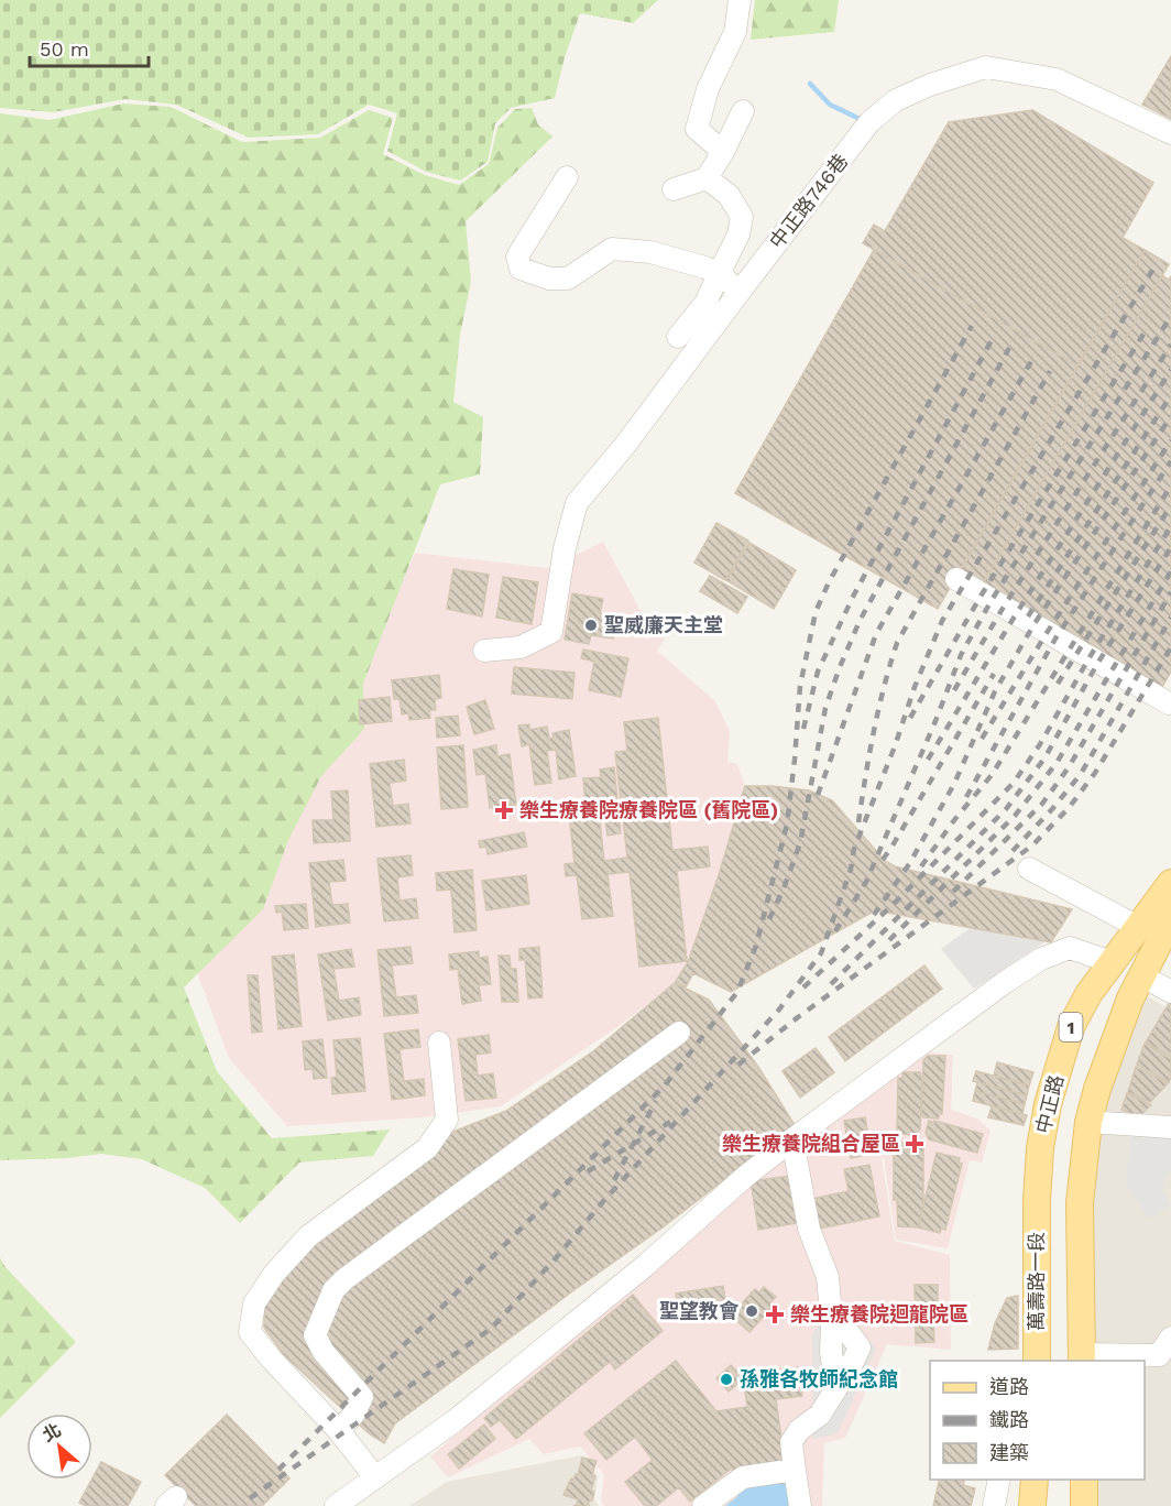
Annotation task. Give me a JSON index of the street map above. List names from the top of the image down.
{
  "streets": {
    "main road": ["1", "中正路", "萬壽路一段"],
    "lane": ["中正路746巷"]
  },
  "crossings": [
    ["中正路", "萬壽路一段"]
  ],
  "places": {
    "other": ["聖威廉天主堂", "聖望教會", "孫雅各牧師紀念館"],
    "health": ["樂生療養院療養院區 (舊院區)", "樂生療養院組合屋區", "樂生療養院迴龍院區"]
  },
  "legend": ["道路", "鐵路", "建築"],
  "scale_bar": "50 m",
  "north": "top left"
}
